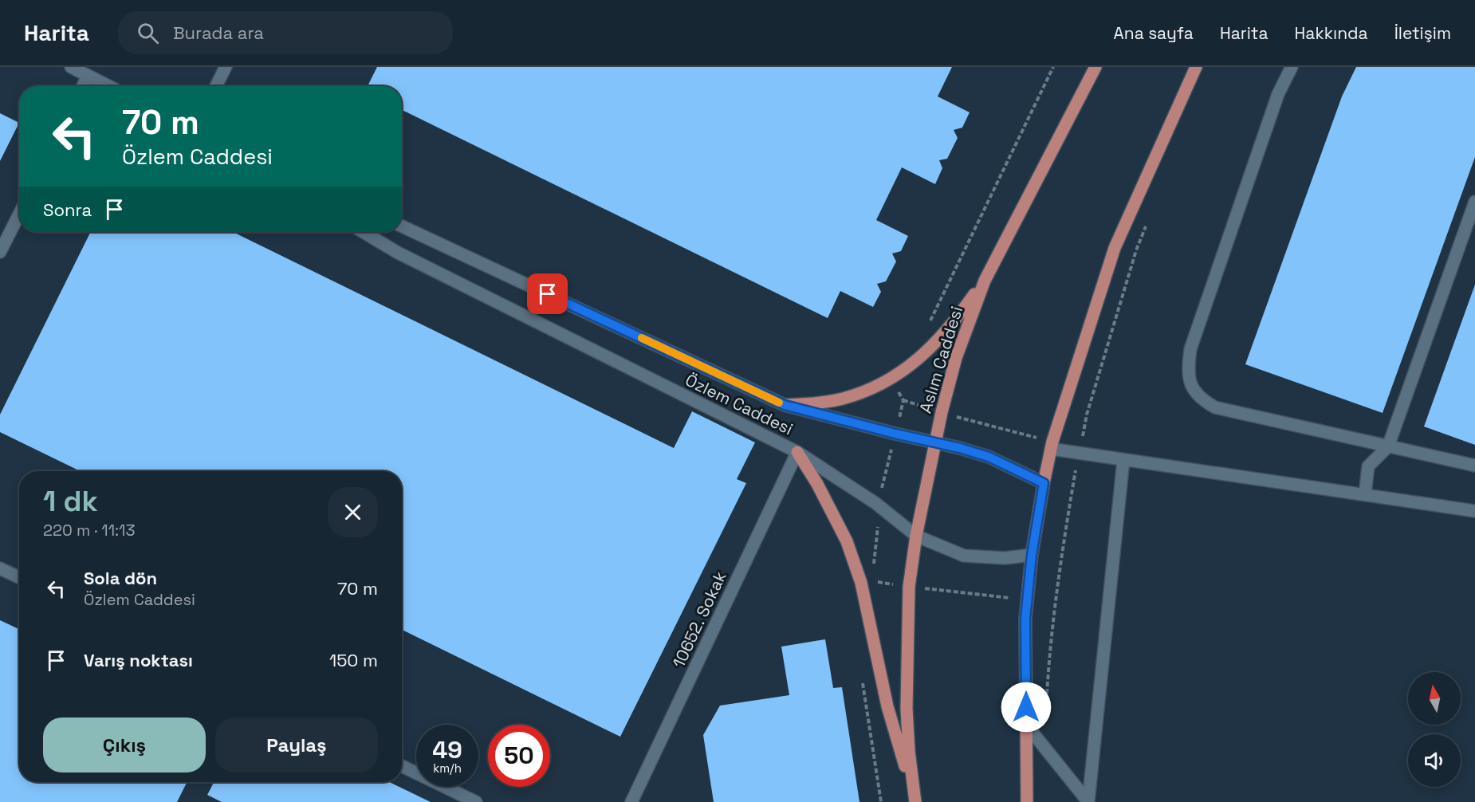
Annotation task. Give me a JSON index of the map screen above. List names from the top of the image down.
{
  "streets": {
    "main road": ["Aslım Caddesi"],
    "street": ["Özlem Caddesi", "10652. Sokak"]
  },
  "crossings": [
    ["Aslım Caddesi", "Özlem Caddesi"],
    ["Özlem Caddesi", "10652. Sokak"]
  ],
  "north": "top",
  "page": {
    "header": "Harita",
    "search": "Burada ara",
    "nav": [
      "Ana sayfa",
      "Harita",
      "Hakkında",
      "İletişim"
    ],
    "turn": ["70 m", "Özlem Caddesi"],
    "then": "Sonra",
    "heading": ["1 dk", "220 m · 11:13"],
    "list": [
      {
        "name": "Sola dön",
        "note": "Özlem Caddesi",
        "value": "70 m"
      },
      {
        "name": "Varış noktası",
        "value": "150 m"
      }
    ],
    "buttons": ["Çıkış", "Paylaş"],
    "speed": "49 km/h",
    "limit": "50"
  }
}
